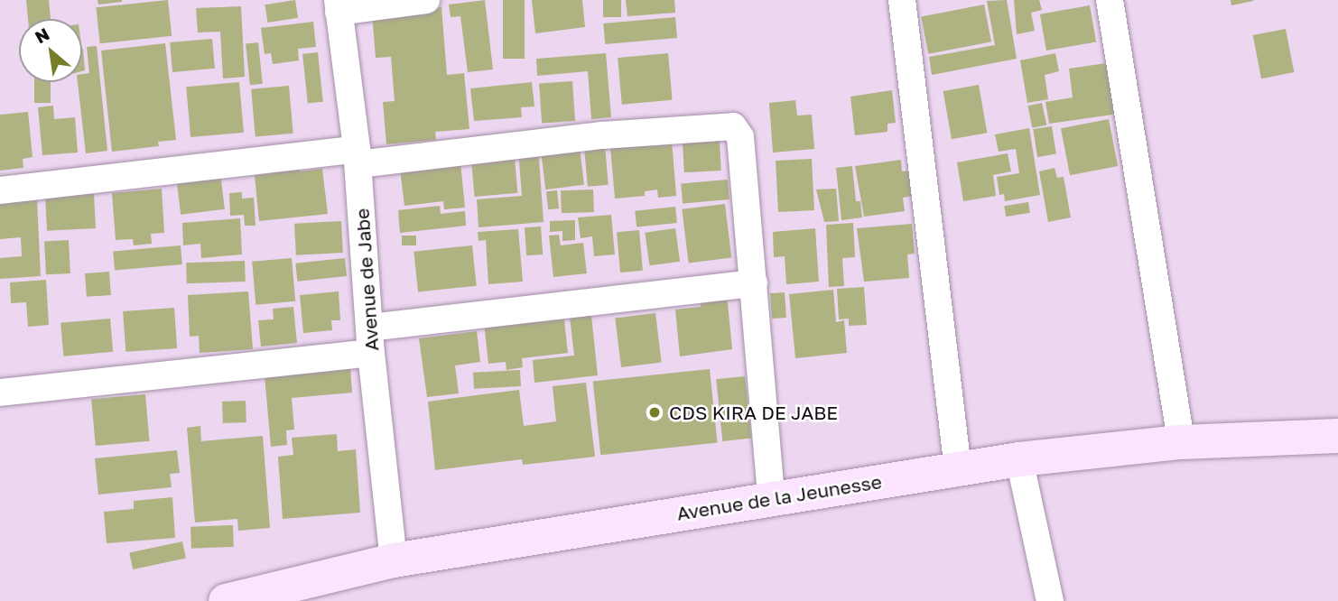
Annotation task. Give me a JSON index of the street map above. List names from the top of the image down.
{
  "streets": {
    "street": ["Avenue de Jabe", "Avenue de la Jeunesse"]
  },
  "crossings": [
    ["Avenue de Jabe", "Avenue de la Jeunesse"]
  ],
  "places": ["CDS KIRA DE JABE"],
  "north": "top left"
}
